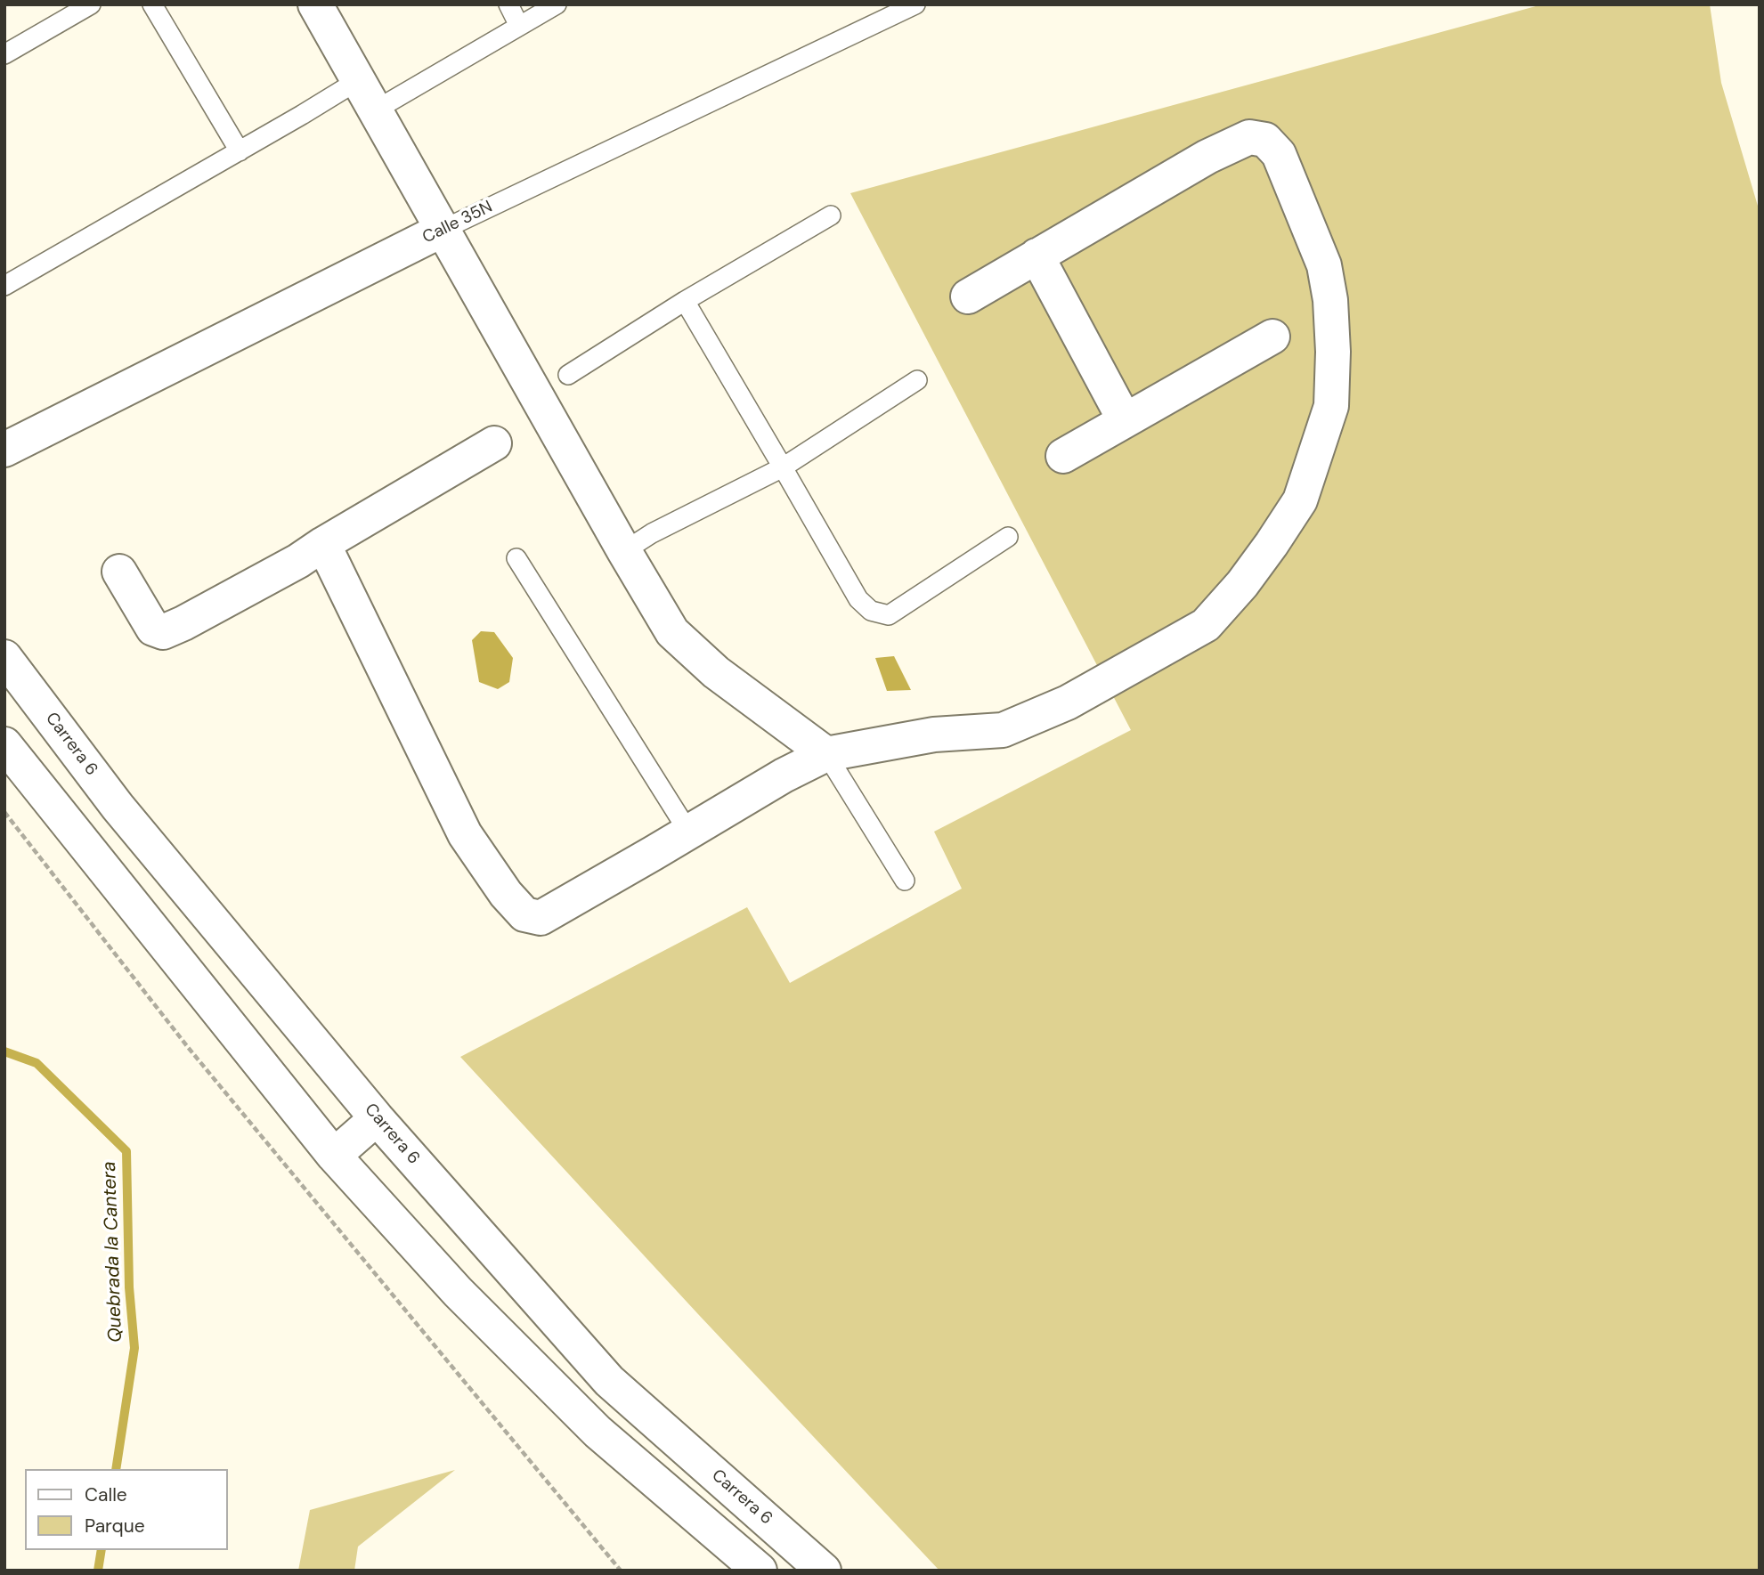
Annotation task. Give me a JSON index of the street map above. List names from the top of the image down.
{
  "streets": {
    "street": ["Calle 35N", "Carrera 6"]
  },
  "water": ["Quebrada la Cantera"],
  "legend": ["Calle", "Parque"]
}
